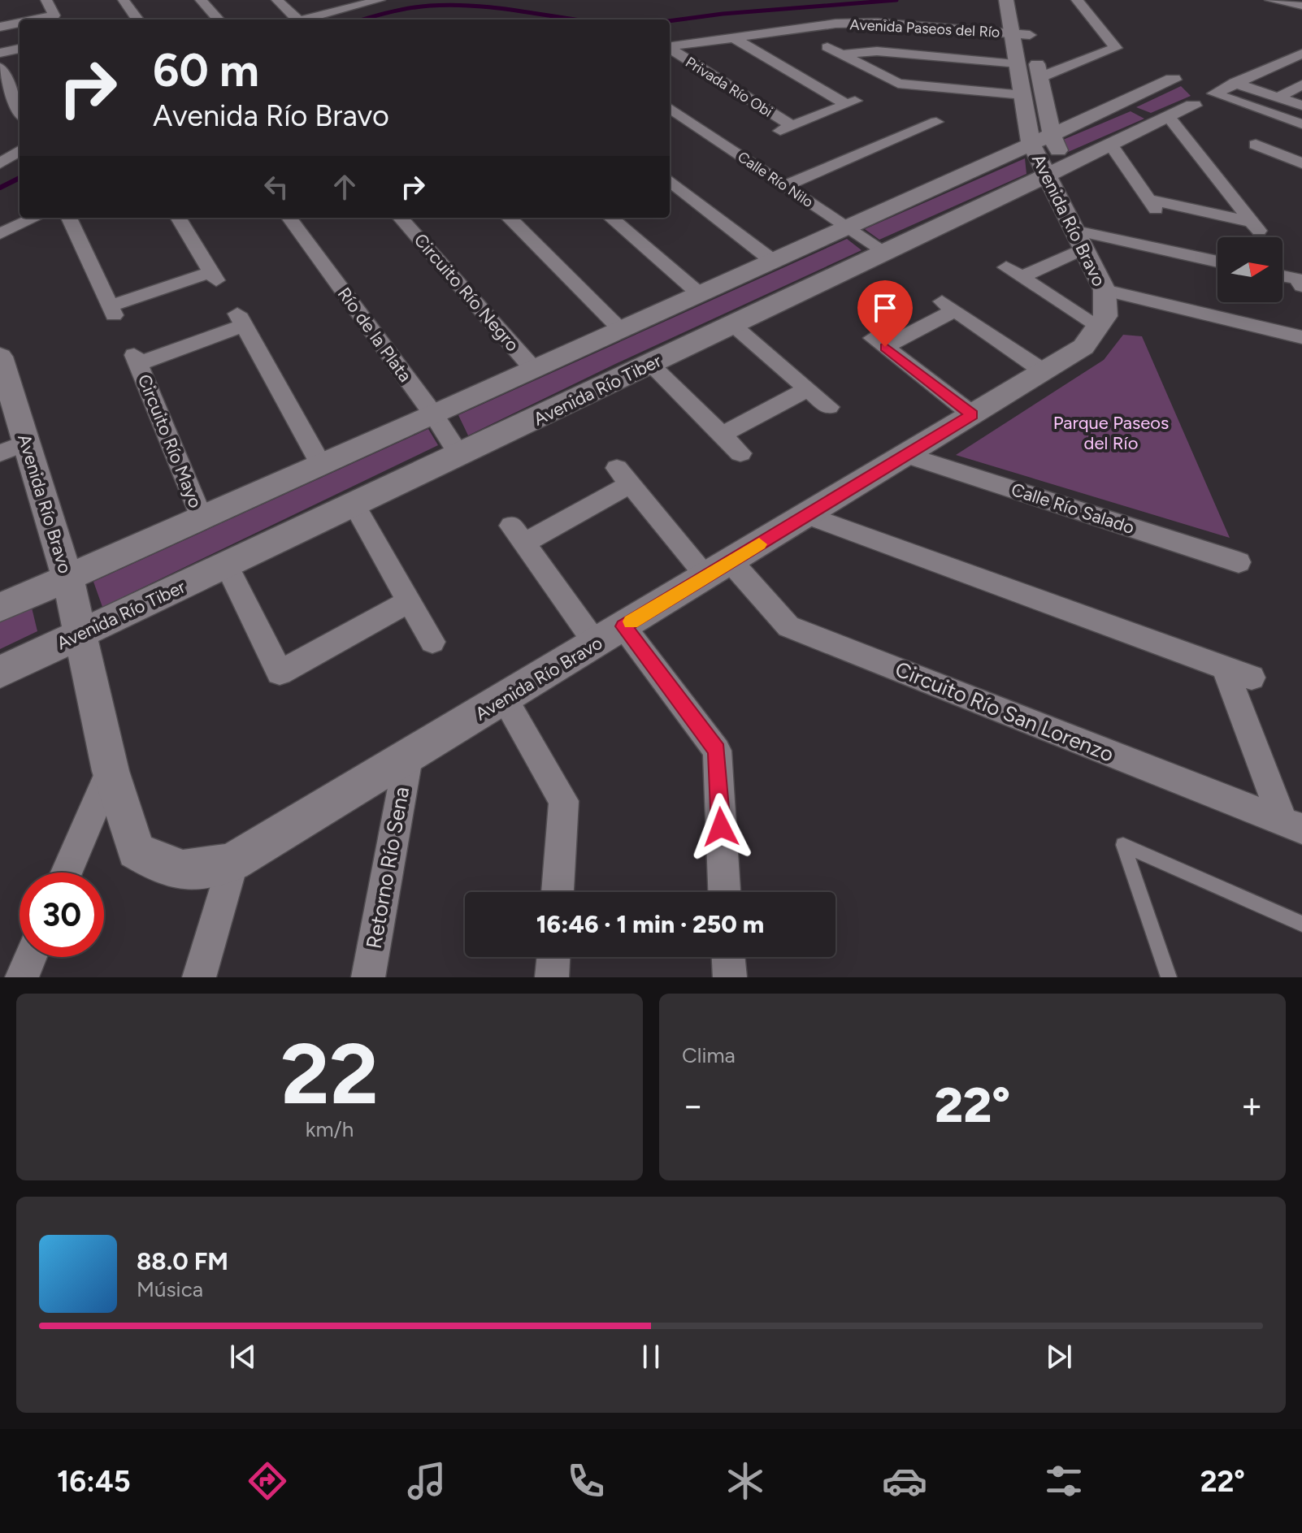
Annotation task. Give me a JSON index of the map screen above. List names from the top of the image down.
{
  "streets": {
    "street": [
      "Avenida Paseos del Río",
      "Privada Río Obi",
      "Calle Río Nilo",
      "Avenida Río Bravo",
      "Circuito Río Negro",
      "Río de la Plata",
      "Avenida Río Tiber",
      "Circuito Río Mayo",
      "Calle Río Salado",
      "Circuito Río San Lorenzo",
      "Retorno Río Sena"
    ]
  },
  "crossings": [
    ["Avenida Paseos del Río", "Privada Río Obi"],
    ["Avenida Paseos del Río", "Avenida Río Bravo"],
    ["Calle Río Nilo", "Avenida Río Tiber"],
    ["Avenida Río Bravo", "Avenida Río Tiber"],
    ["Avenida Río Bravo", "Calle Río Salado"],
    ["Avenida Río Bravo", "Circuito Río San Lorenzo"],
    ["Avenida Río Bravo", "Retorno Río Sena"],
    ["Río de la Plata", "Avenida Río Tiber"]
  ],
  "parks": ["Parque Paseos del Río"],
  "north": "right",
  "page": {
    "turn": ["60 m", "Avenida Río Bravo"],
    "limit": "30",
    "trip": "16:46 · 1 min · 250 m",
    "tile": [
      ["22", "km/h"],
      "Clima"
    ],
    "heat": ["−", "22°", "+"],
    "song": ["88.0 FM", "Música"],
    "tabs": ["16:45", "22°"]
  }
}
